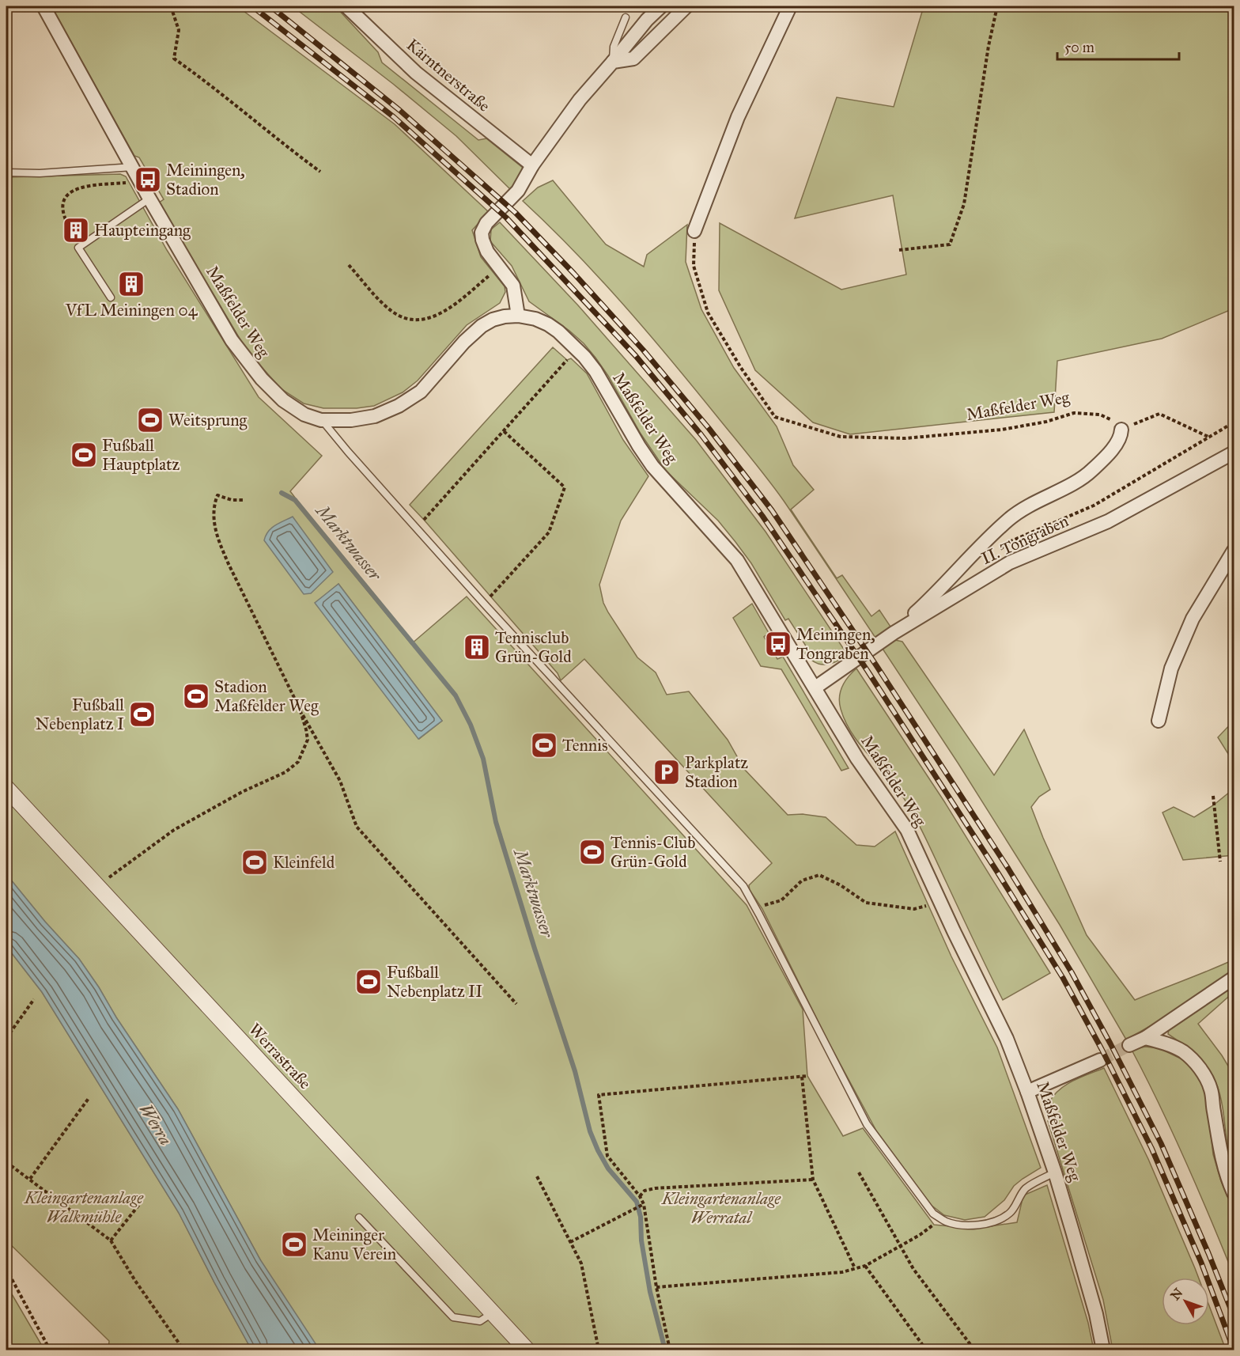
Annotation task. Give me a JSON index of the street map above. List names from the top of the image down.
{
  "streets": {
    "street": [
      "Kärntnerstraße",
      "Maßfelder Weg",
      "II. Tongraben",
      "Werrastraße"
    ]
  },
  "crossings": [
    ["Maßfelder Weg", "II. Tongraben"]
  ],
  "water": ["Marktwasser", "Werra"],
  "parks": ["Kleingartenanlage Walkmühle", "Kleingartenanlage Werratal"],
  "places": {
    "bus stop": ["Meiningen, Stadion", "Meiningen, Tongraben"],
    "building": ["Haupteingang", "VfL Meiningen 04", "Tennisclub Grün-Gold"],
    "sports": [
      "Weitsprung",
      "Fußball Hauptplatz",
      "Stadion Maßfelder Weg",
      "Fußball Nebenplatz I",
      "Tennis",
      "Tennis-Club Grün-Gold",
      "Kleinfeld",
      "Fußball Nebenplatz II",
      "Meininger Kanu Verein"
    ],
    "parking": ["Parkplatz Stadion"]
  },
  "scale_bar": "50 m",
  "north": "top left"
}
